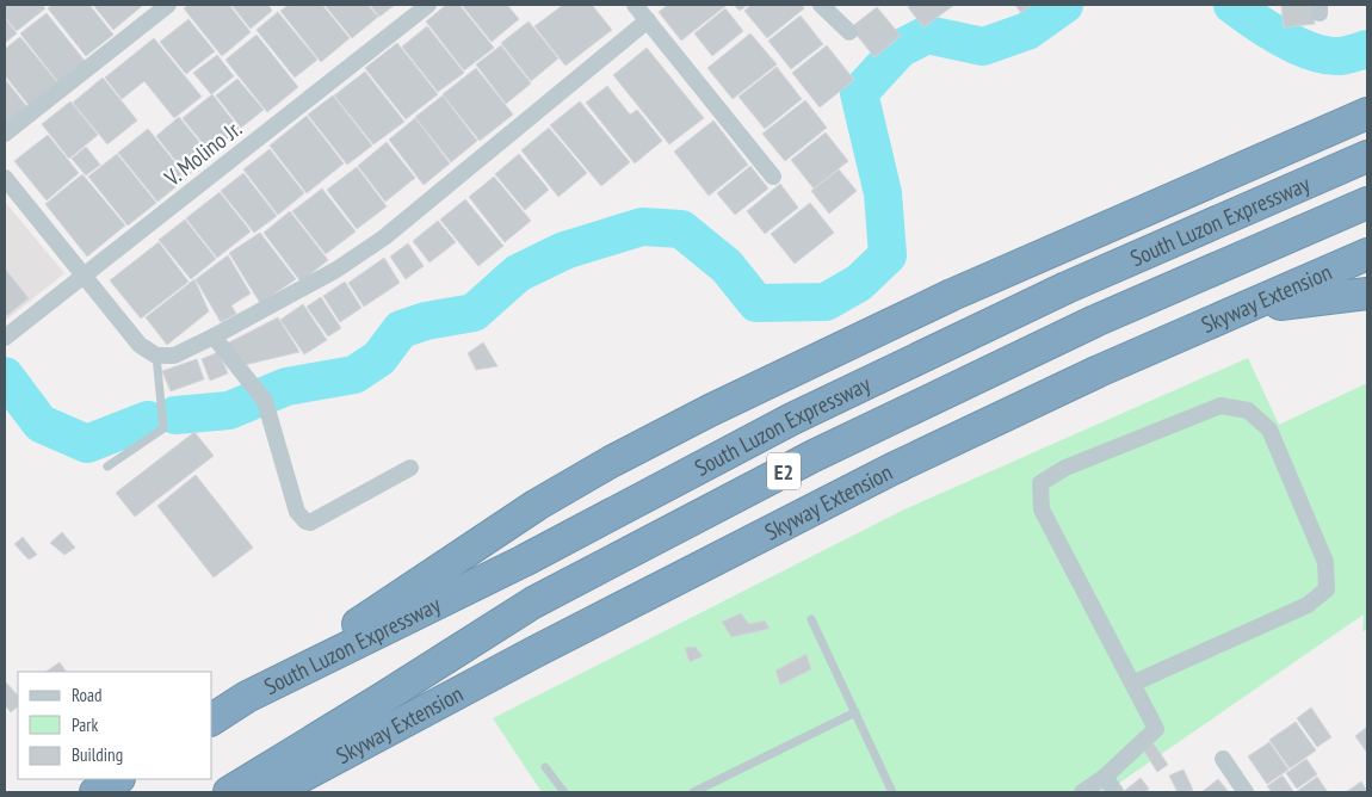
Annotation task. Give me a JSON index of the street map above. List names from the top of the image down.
{
  "streets": {
    "highway": ["South Luzon Expressway", "Skyway Extension", "E2"],
    "street": ["V. Molino Jr."]
  },
  "crossings": [
    ["South Luzon Expressway", "E2"]
  ],
  "legend": ["Road", "Park", "Building"]
}
